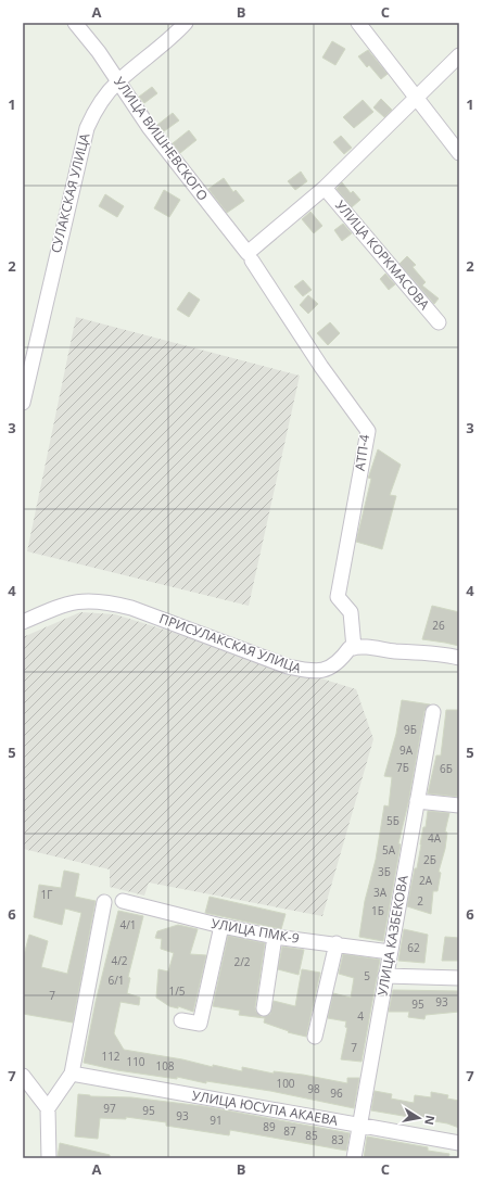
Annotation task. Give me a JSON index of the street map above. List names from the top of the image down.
{
  "streets": {
    "street": [
      "УЛИЦА ВИШНЕВСКОГО",
      "СУЛАКСКАЯ УЛИЦА",
      "УЛИЦА КОРКМАСОВА",
      "АТП-4",
      "ПРИСУЛАКСКАЯ УЛИЦА",
      "УЛИЦА ПМК-9",
      "УЛИЦА КАЗБЕКОВА",
      "УЛИЦА ЮСУПА АКАЕВА"
    ]
  },
  "crossings": [
    ["УЛИЦА ВИШНЕВСКОГО", "СУЛАКСКАЯ УЛИЦА"],
    ["УЛИЦА ВИШНЕВСКОГО", "АТП-4"],
    ["АТП-4", "ПРИСУЛАКСКАЯ УЛИЦА"],
    ["УЛИЦА ПМК-9", "УЛИЦА КАЗБЕКОВА"],
    ["УЛИЦА КАЗБЕКОВА", "УЛИЦА ЮСУПА АКАЕВА"]
  ],
  "house_numbers": [
    "26",
    "9Б",
    "9А",
    "7Б",
    "6Б",
    "5Б",
    "4А",
    "5А",
    "2Б",
    "3Б",
    "2А",
    "3А",
    "1Г",
    "2",
    "1Б",
    "4/1",
    "62",
    "4/2",
    "2/2",
    "5",
    "6/1",
    "1/5",
    "7",
    "93",
    "95",
    "4",
    "7",
    "112",
    "110",
    "108",
    "100",
    "98",
    "96",
    "97",
    "95",
    "93",
    "91",
    "89",
    "87",
    "85",
    "83"
  ],
  "north": "right",
  "grid": {
    "columns": ["A", "B", "C"],
    "rows": [
      "1",
      "2",
      "3",
      "4",
      "5",
      "6",
      "7"
    ]
  }
}
